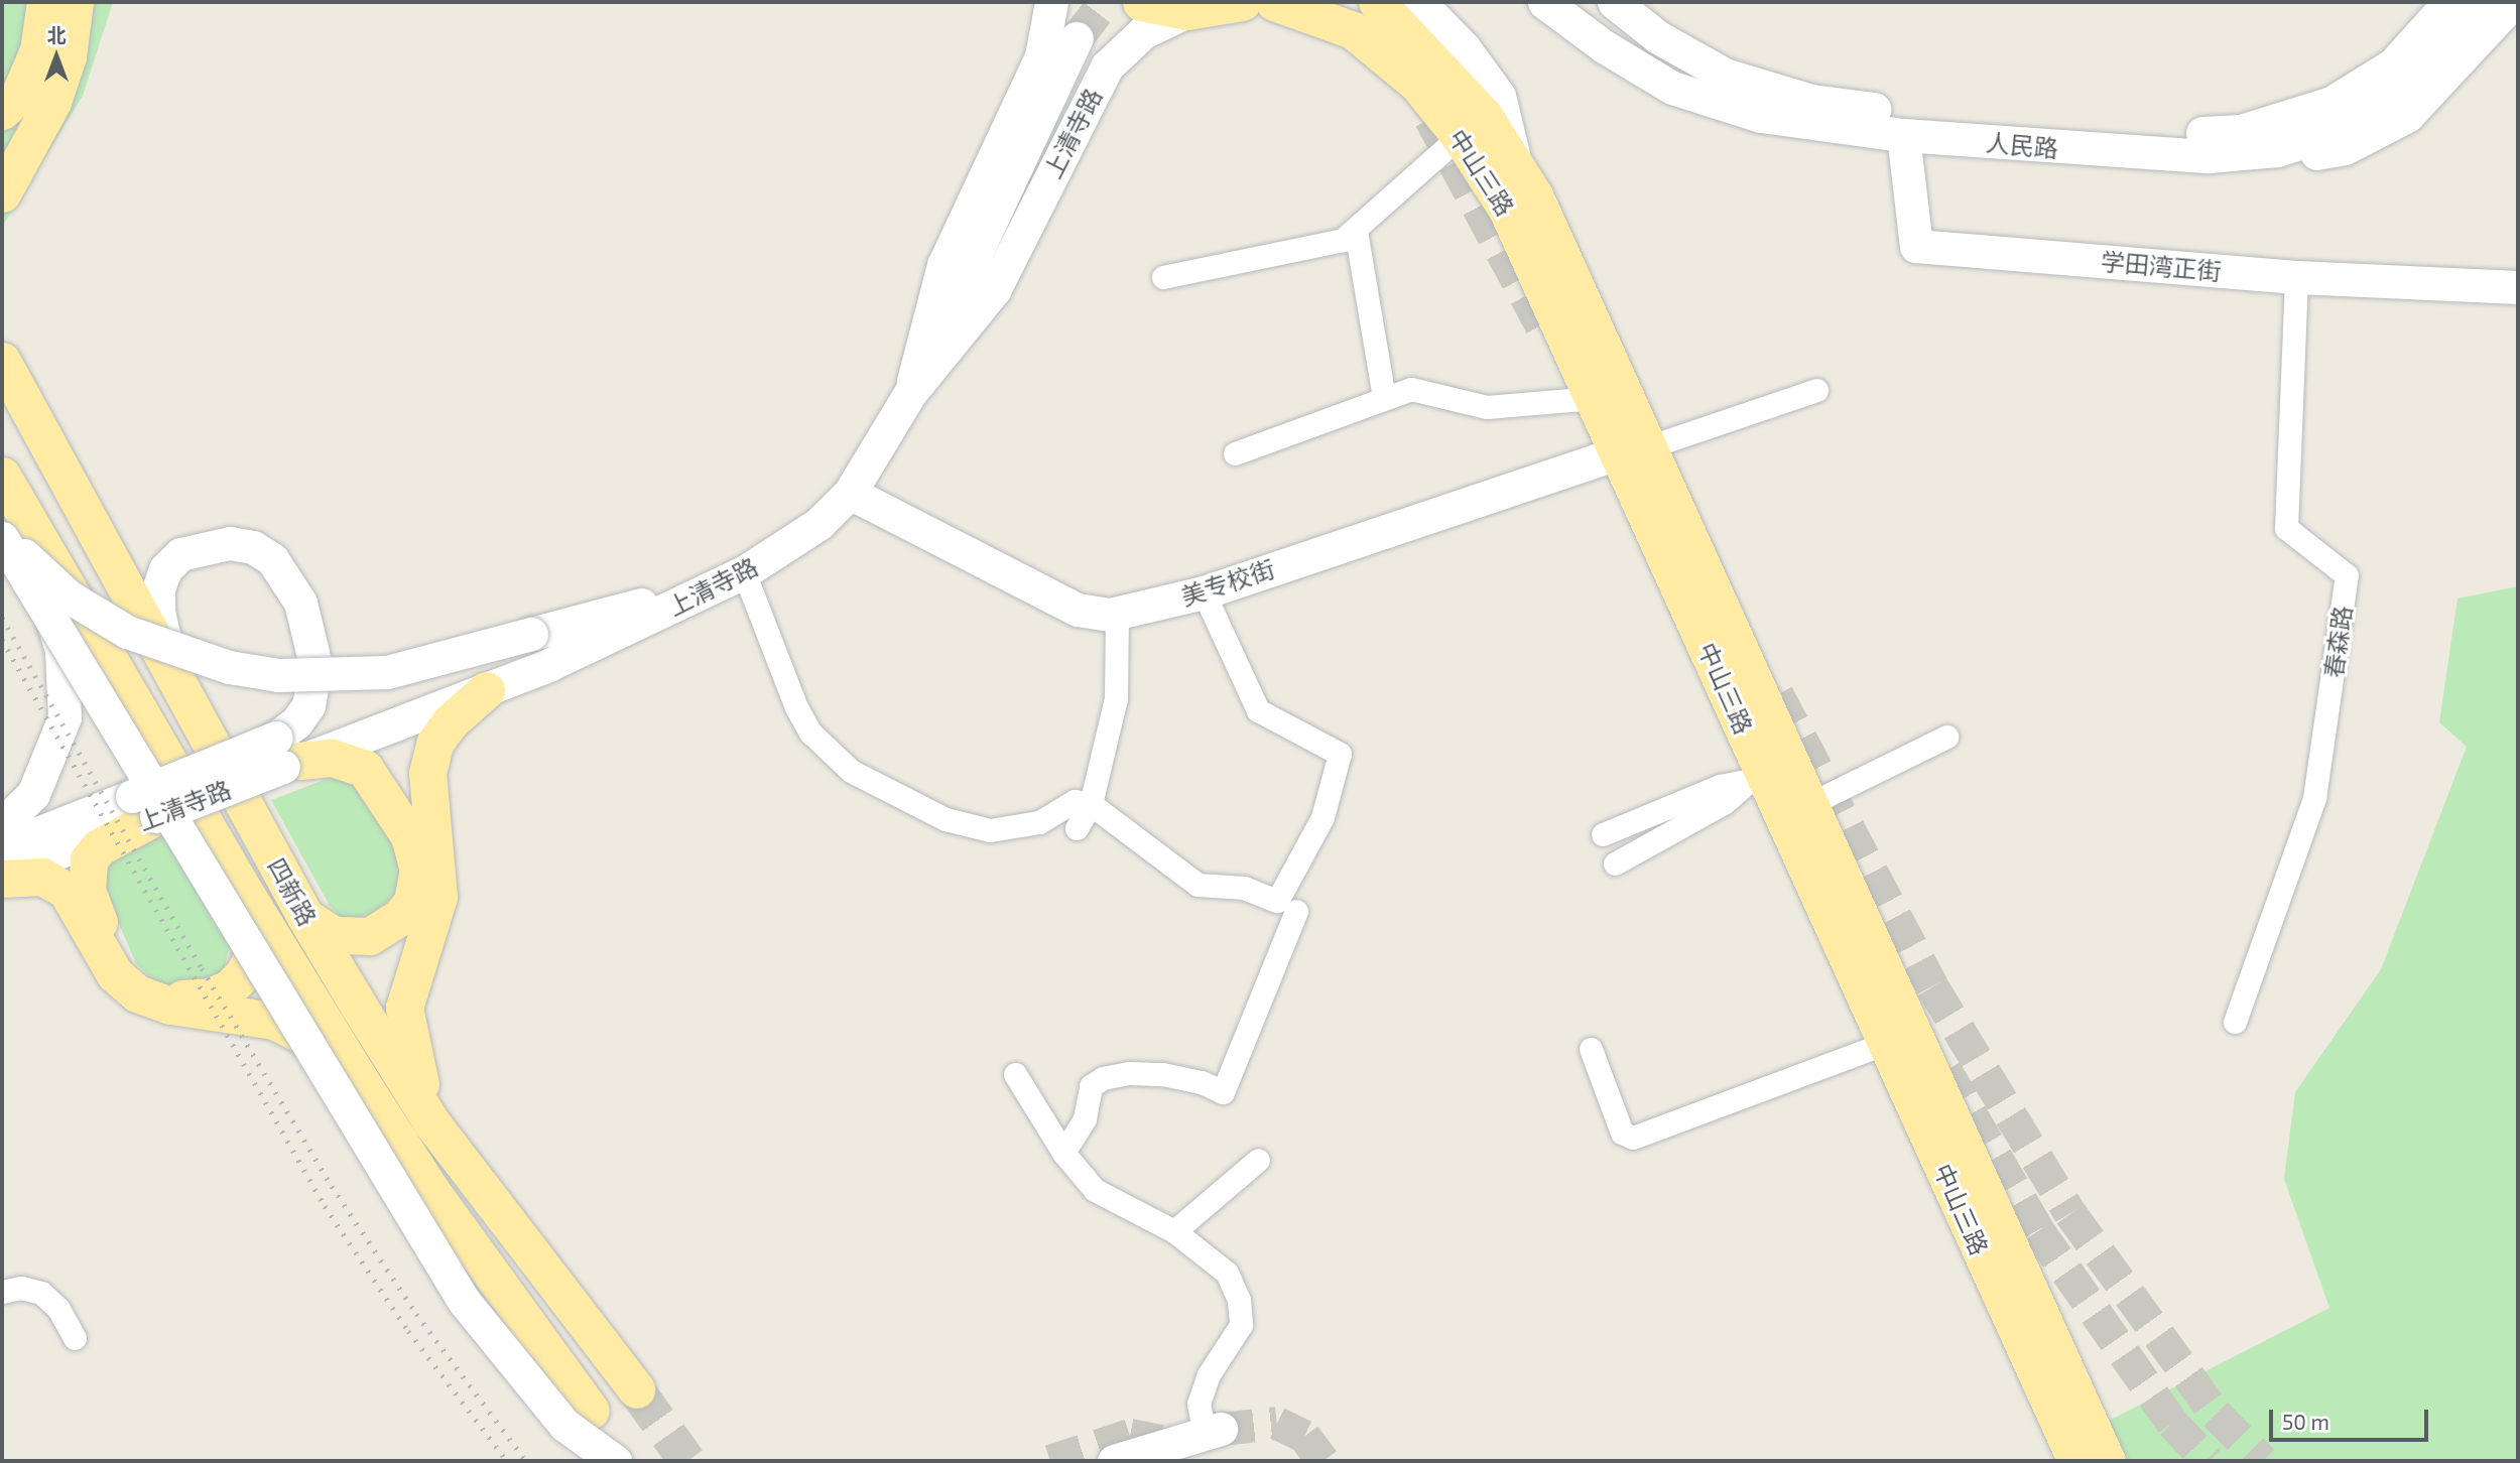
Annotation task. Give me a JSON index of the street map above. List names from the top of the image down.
{
  "streets": {
    "main road": [
      "上清寺路",
      "人民路",
      "中山三路",
      "学田湾正街",
      "美专校街",
      "四新路"
    ],
    "street": ["春森路"]
  },
  "crossings": [
    ["上清寺路", "美专校街"],
    ["人民路", "学田湾正街"],
    ["中山三路", "美专校街"],
    ["学田湾正街", "春森路"]
  ],
  "scale_bar": "50 m",
  "north": "top"
}
